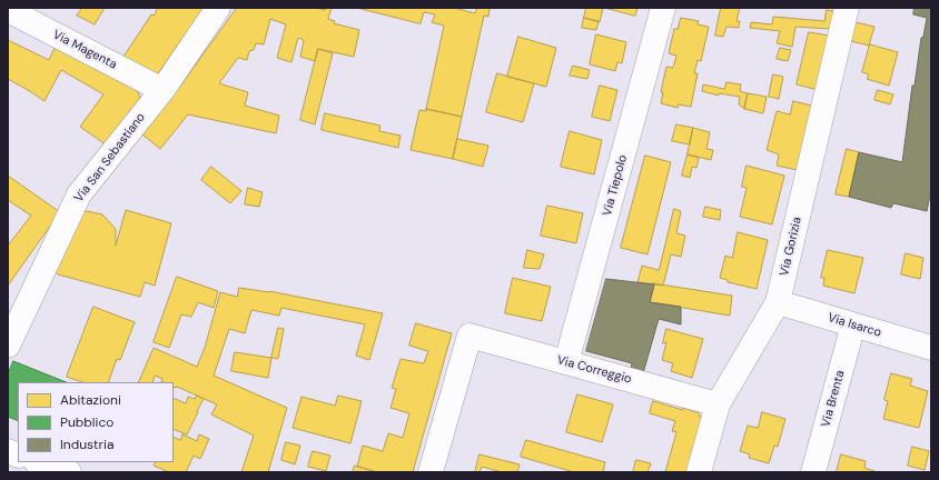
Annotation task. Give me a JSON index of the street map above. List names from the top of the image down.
{
  "streets": {
    "street": [
      "Via Magenta",
      "Via San Sebastiano",
      "Via Tiepolo",
      "Via Gorizia",
      "Via Isarco",
      "Via Correggio",
      "Via Brenta"
    ]
  },
  "crossings": [
    ["Via Magenta", "Via San Sebastiano"],
    ["Via Tiepolo", "Via Correggio"],
    ["Via Gorizia", "Via Isarco"],
    ["Via Gorizia", "Via Correggio"],
    ["Via Isarco", "Via Brenta"]
  ],
  "legend": ["Abitazioni", "Pubblico", "Industria"]
}
